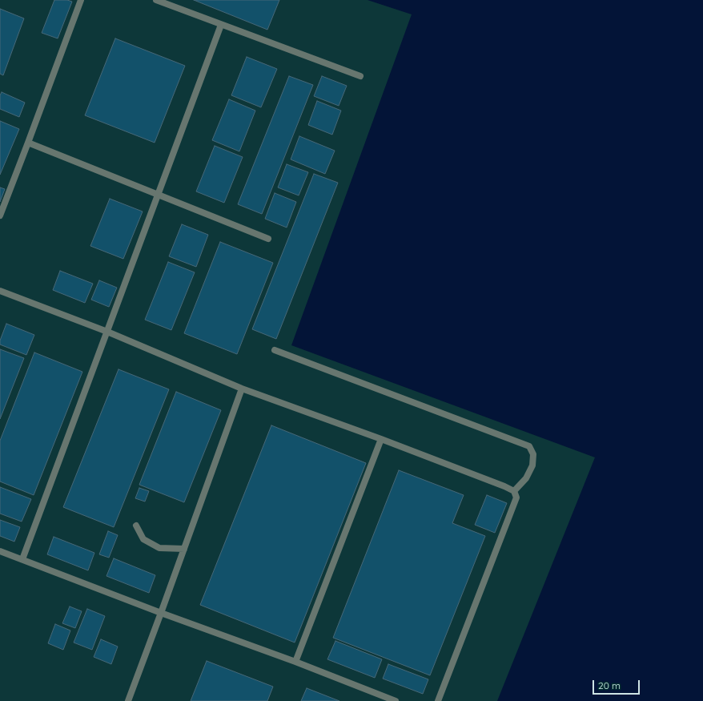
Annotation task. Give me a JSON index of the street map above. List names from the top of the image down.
{
  "scale_bar": "20 m"
}
